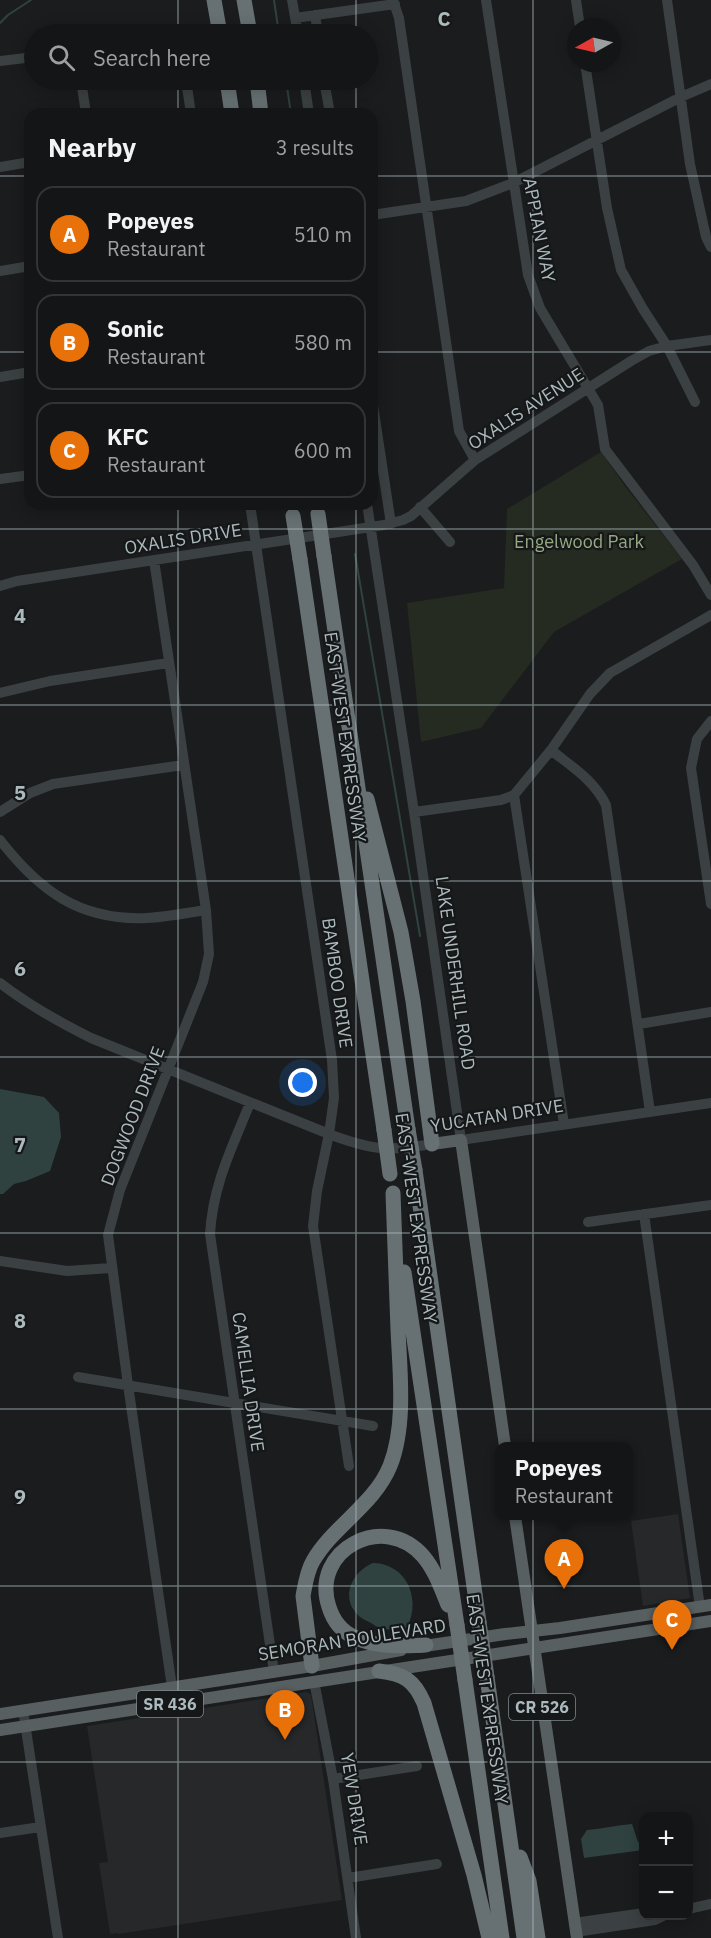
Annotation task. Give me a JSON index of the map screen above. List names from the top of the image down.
{
  "streets": {
    "highway": ["EAST-WEST EXPRESSWAY"],
    "main road": [
      "LAKE UNDERHILL ROAD",
      "YUCATAN DRIVE",
      "SEMORAN BOULEVARD",
      "SR 436",
      "CR 526"
    ],
    "street": [
      "APPIAN WAY",
      "OXALIS AVENUE",
      "OXALIS DRIVE",
      "BAMBOO DRIVE",
      "DOGWOOD DRIVE",
      "CAMELLIA DRIVE",
      "YEW DRIVE"
    ]
  },
  "crossings": [
    ["APPIAN WAY", "OXALIS AVENUE"],
    ["OXALIS AVENUE", "OXALIS DRIVE"],
    ["OXALIS AVENUE", "LAKE UNDERHILL ROAD"],
    ["OXALIS DRIVE", "LAKE UNDERHILL ROAD"],
    ["OXALIS DRIVE", "BAMBOO DRIVE"],
    ["OXALIS DRIVE", "DOGWOOD DRIVE"],
    ["LAKE UNDERHILL ROAD", "YUCATAN DRIVE"],
    ["BAMBOO DRIVE", "YUCATAN DRIVE"],
    ["DOGWOOD DRIVE", "YUCATAN DRIVE"],
    ["DOGWOOD DRIVE", "SEMORAN BOULEVARD"],
    ["YUCATAN DRIVE", "CAMELLIA DRIVE"],
    ["CAMELLIA DRIVE", "SEMORAN BOULEVARD"],
    ["SEMORAN BOULEVARD", "CR 526"],
    ["SEMORAN BOULEVARD", "YEW DRIVE"]
  ],
  "parks": ["Engelwood Park"],
  "north": "left",
  "page": {
    "search": "Search here",
    "heading": ["Nearby", "3 results"],
    "list": [
      {
        "mark": "A",
        "name": "Popeyes",
        "note": "Restaurant",
        "value": "510 m"
      },
      {
        "mark": "B",
        "name": "Sonic",
        "note": "Restaurant",
        "value": "580 m"
      },
      {
        "mark": "C",
        "name": "KFC",
        "note": "Restaurant",
        "value": "600 m"
      }
    ],
    "popup": ["Popeyes", "Restaurant"],
    "pins": ["A", "C", "B"],
    "map_buttons": ["+", "−"]
  },
  "grid": {
    "columns": ["C"],
    "rows": [
      "4",
      "5",
      "6",
      "7",
      "8",
      "9"
    ]
  }
}
